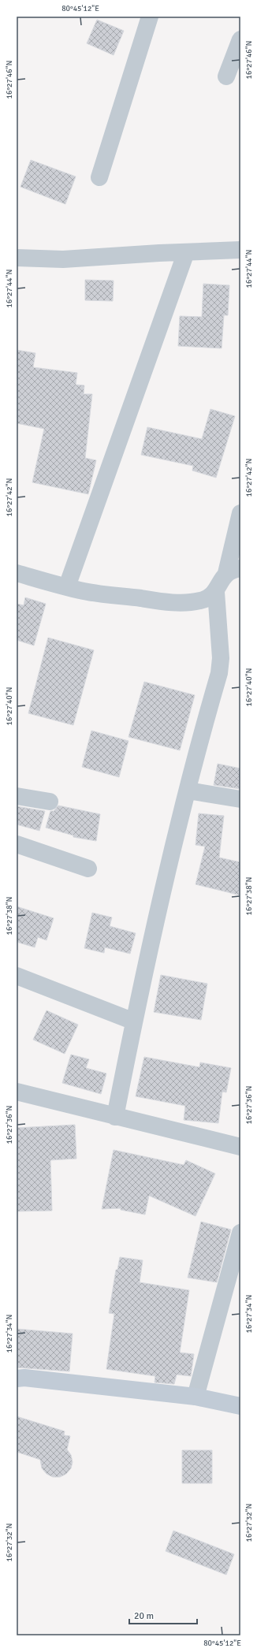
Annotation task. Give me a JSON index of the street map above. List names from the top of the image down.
{
  "scale_bar": "20 m",
  "coordinates": [
    "80°45'12\"E",
    "16°27'46\"N",
    "16°27'44\"N",
    "16°27'42\"N",
    "16°27'40\"N",
    "16°27'38\"N",
    "16°27'36\"N",
    "16°27'34\"N",
    "16°27'32\"N"
  ]
}
